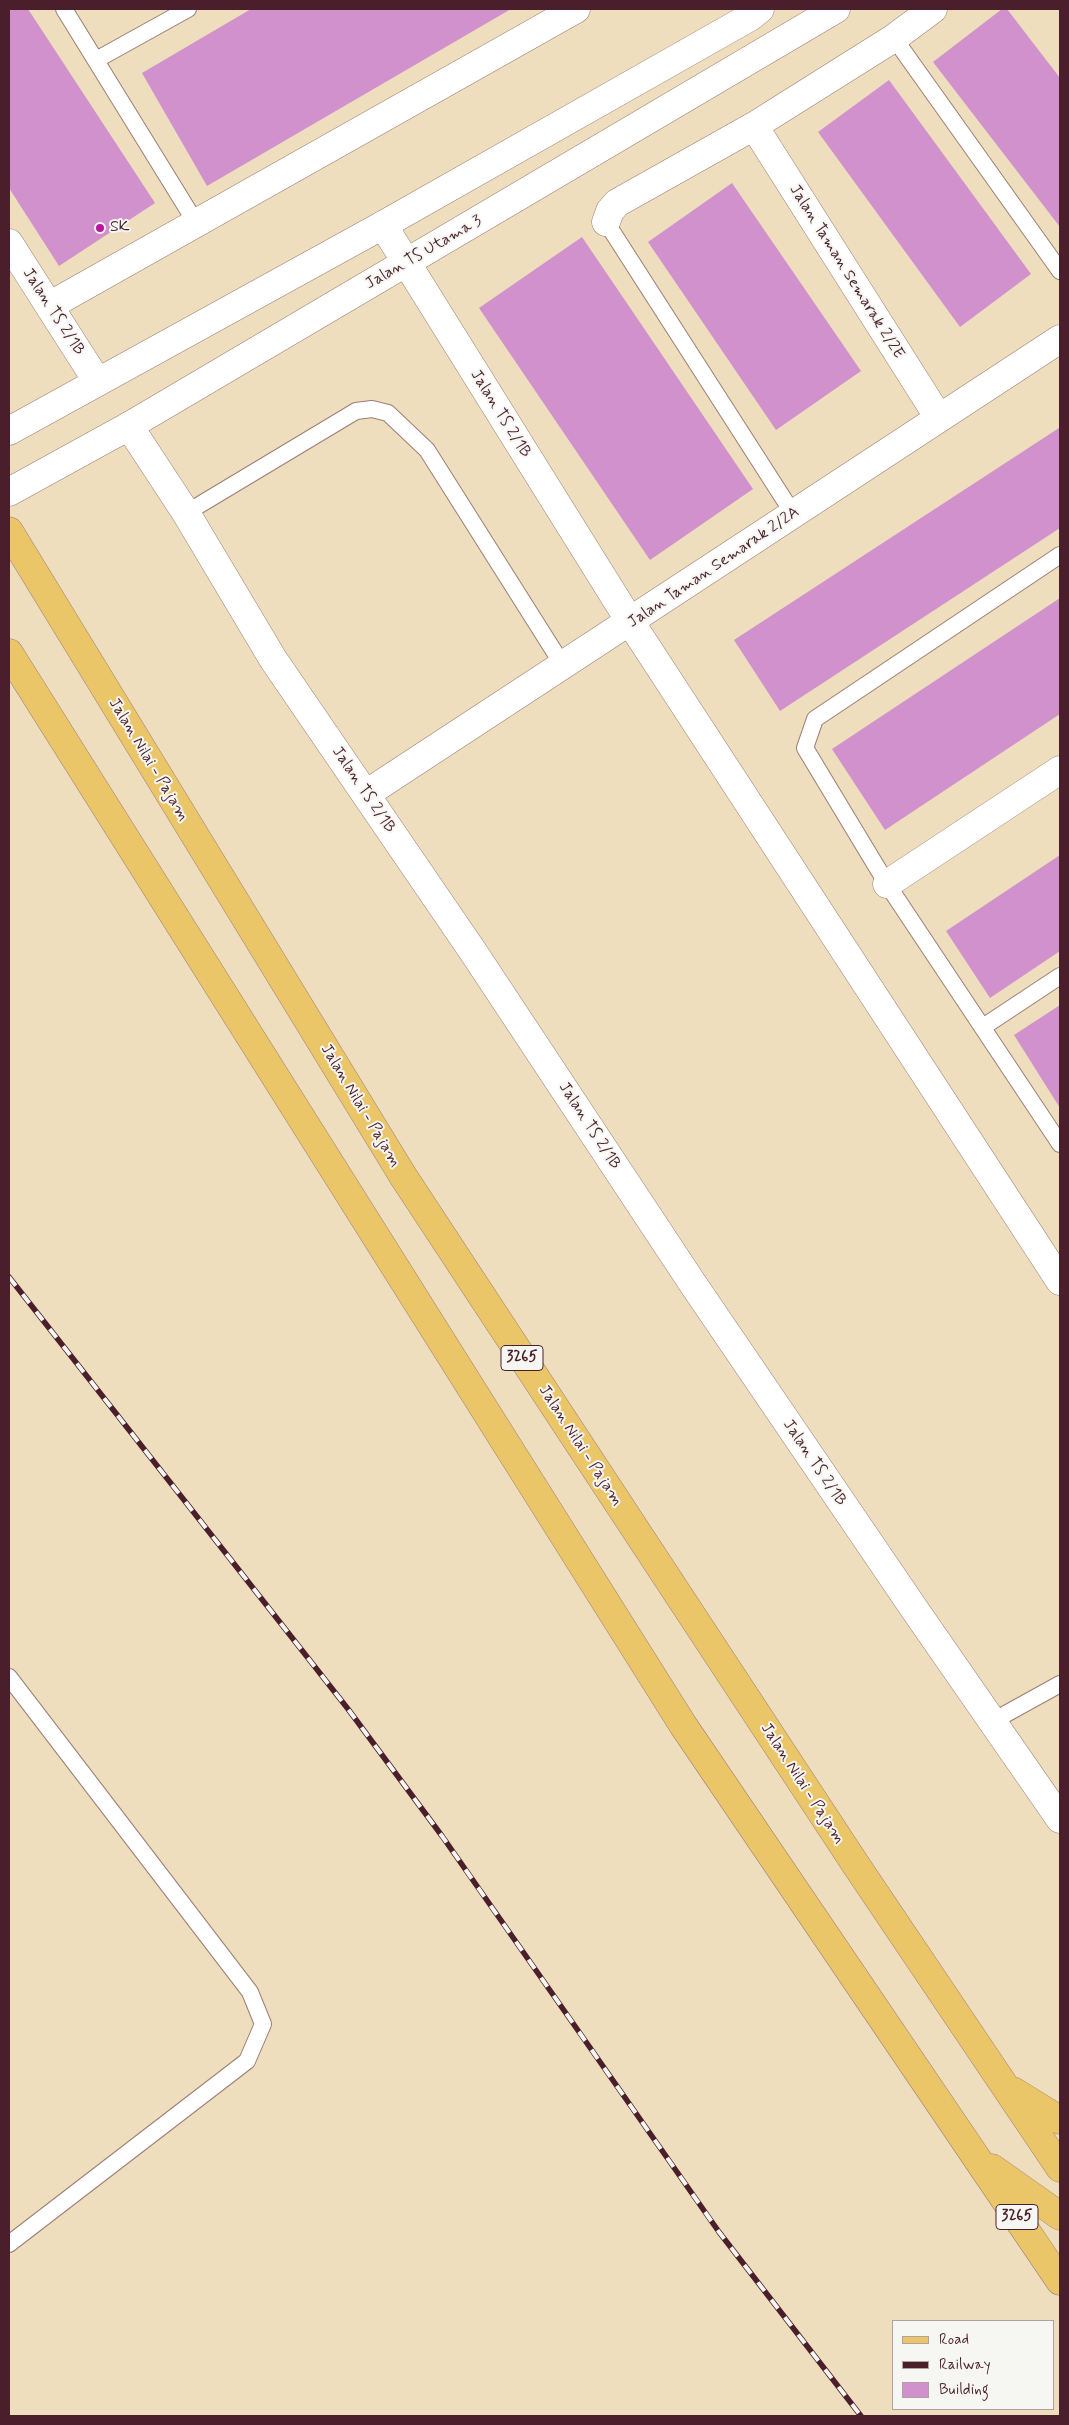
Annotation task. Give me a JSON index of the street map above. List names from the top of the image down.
{
  "streets": {
    "main road": ["Jalan Nilai - Pajam", "3265"],
    "street": [
      "Jalan TS Utama 3",
      "Jalan Taman Semarak 2/2E",
      "Jalan TS 2/1B",
      "Jalan Taman Semarak 2/2A"
    ]
  },
  "crossings": [
    ["Jalan TS Utama 3", "Jalan TS 2/1B"],
    ["Jalan Taman Semarak 2/2E", "Jalan Taman Semarak 2/2A"],
    ["Jalan TS 2/1B", "Jalan Taman Semarak 2/2A"]
  ],
  "places": ["SK"],
  "legend": ["Road", "Railway", "Building"]
}
